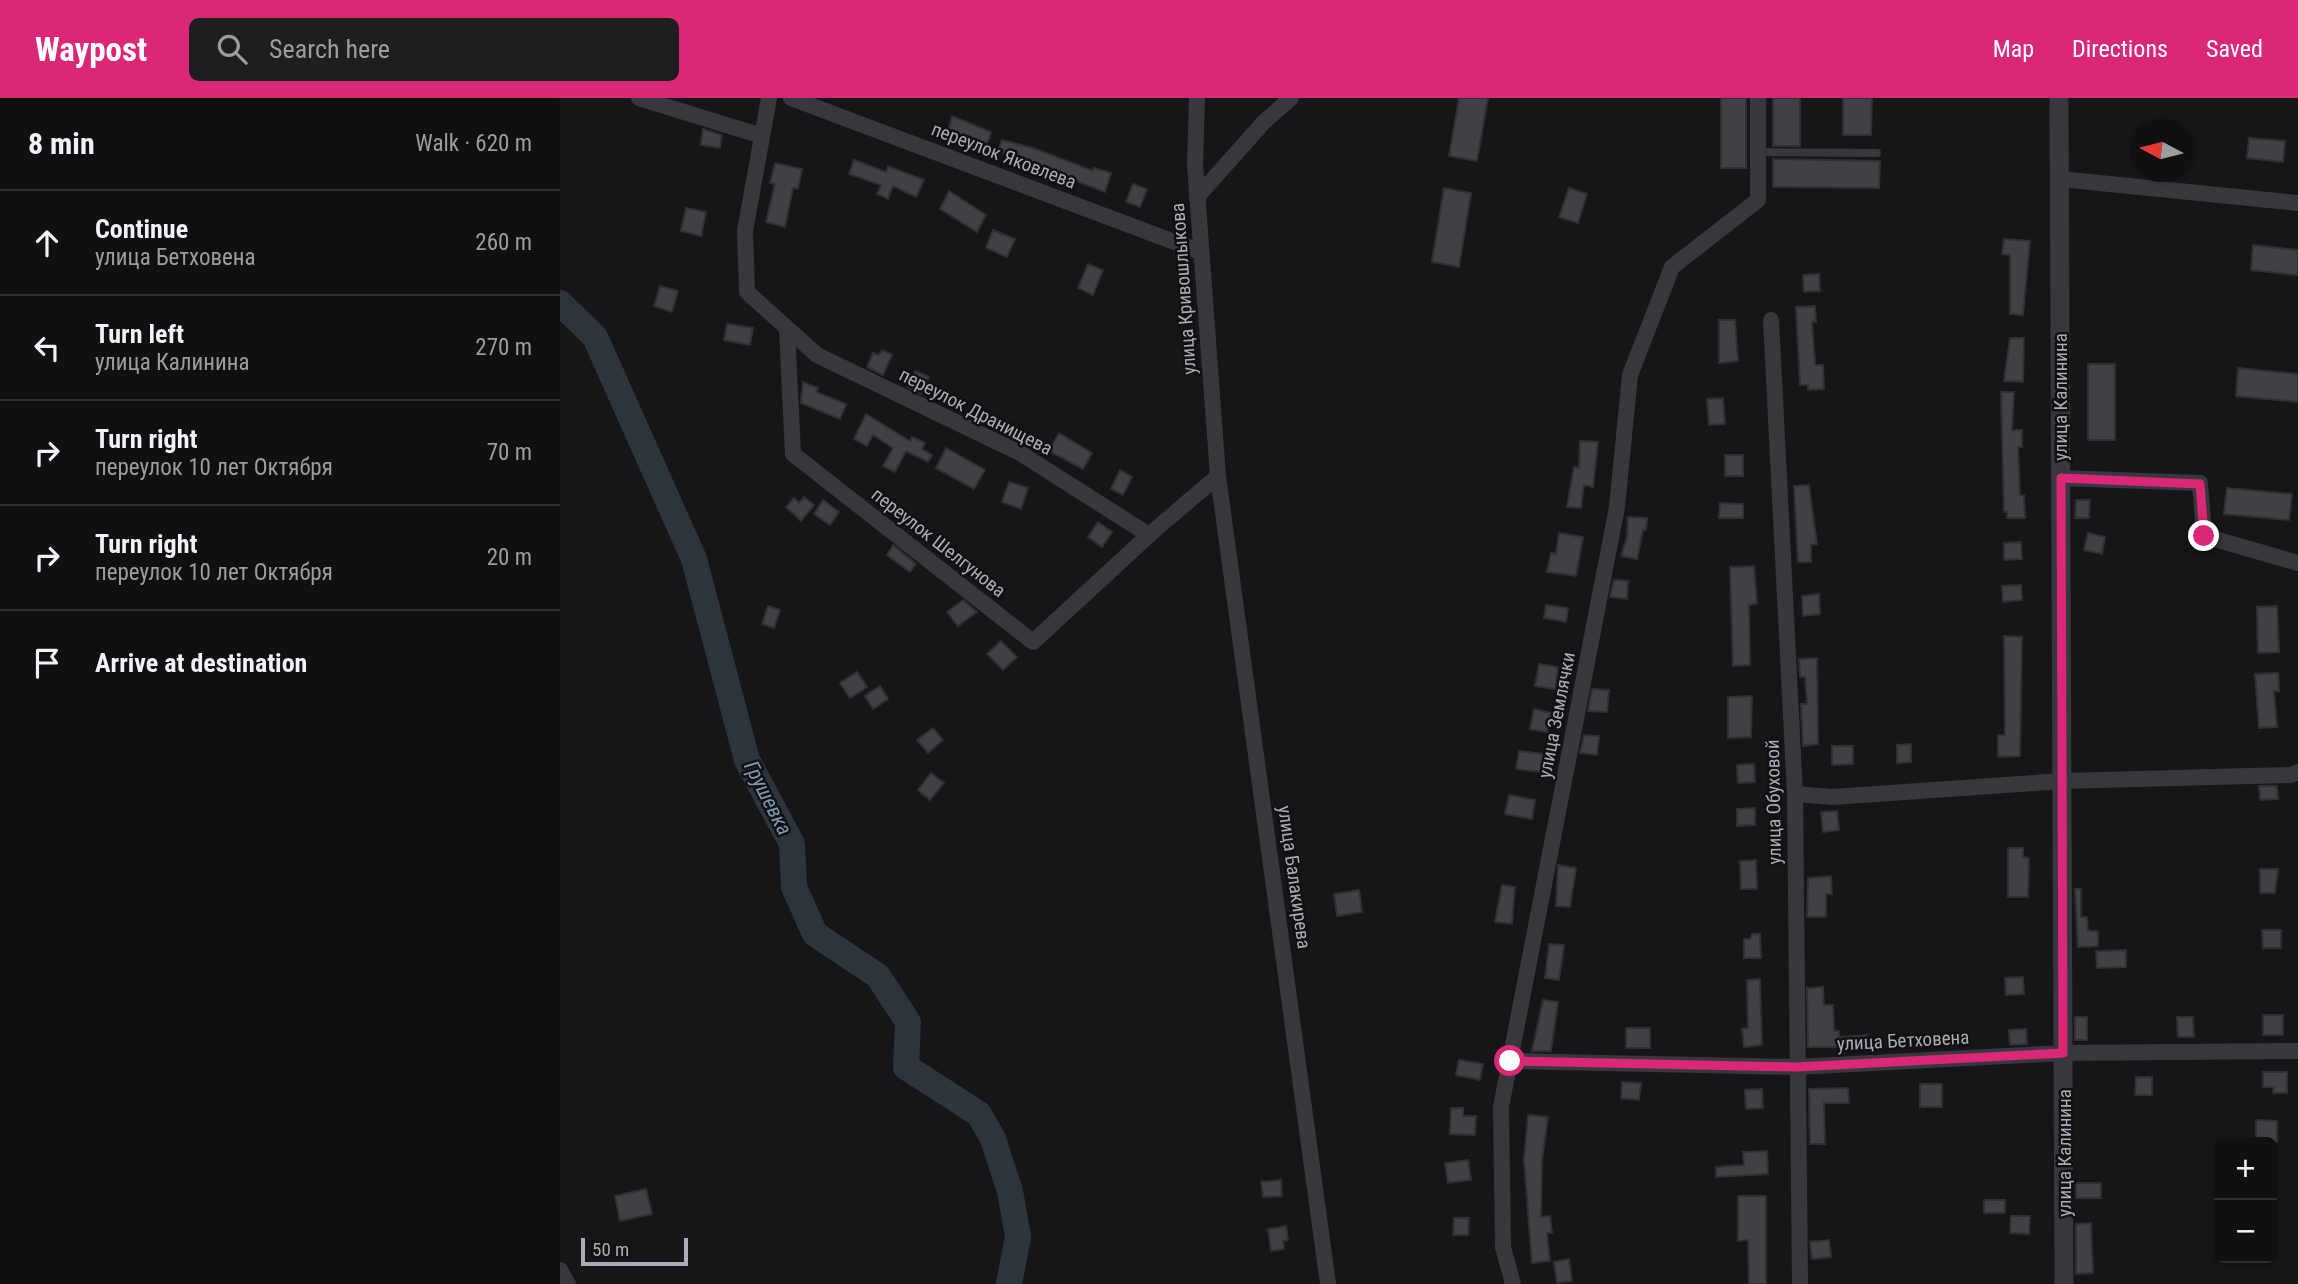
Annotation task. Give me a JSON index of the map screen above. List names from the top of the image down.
{
  "streets": {
    "street": [
      "переулок Яковлева",
      "улица Кривошлыкова",
      "улица Калинина",
      "переулок Дранищева",
      "переулок Шелгунова",
      "улица Землячки",
      "улица Обуховой",
      "улица Балакирева",
      "улица Бетховена"
    ]
  },
  "crossings": [
    ["переулок Яковлева", "улица Кривошлыкова"],
    ["улица Кривошлыкова", "улица Балакирева"],
    ["улица Калинина", "улица Бетховена"],
    ["переулок Дранищева", "переулок Шелгунова"],
    ["улица Землячки", "улица Бетховена"],
    ["улица Обуховой", "улица Бетховена"]
  ],
  "water": ["Грушевка"],
  "scale_bar": "50 m",
  "north": "left",
  "page": {
    "header": "Waypost",
    "search": "Search here",
    "nav": ["Map", "Directions", "Saved"],
    "heading": ["8 min", "Walk · 620 m"],
    "list": [
      ["Continue", "улица Бетховена", "260 m"],
      ["Turn left", "улица Калинина", "270 m"],
      ["Turn right", "переулок 10 лет Октября", "70 m"],
      ["Turn right", "переулок 10 лет Октября", "20 m"],
      "Arrive at destination"
    ],
    "map_buttons": ["+", "−"],
    "scale": "50 m"
  }
}
